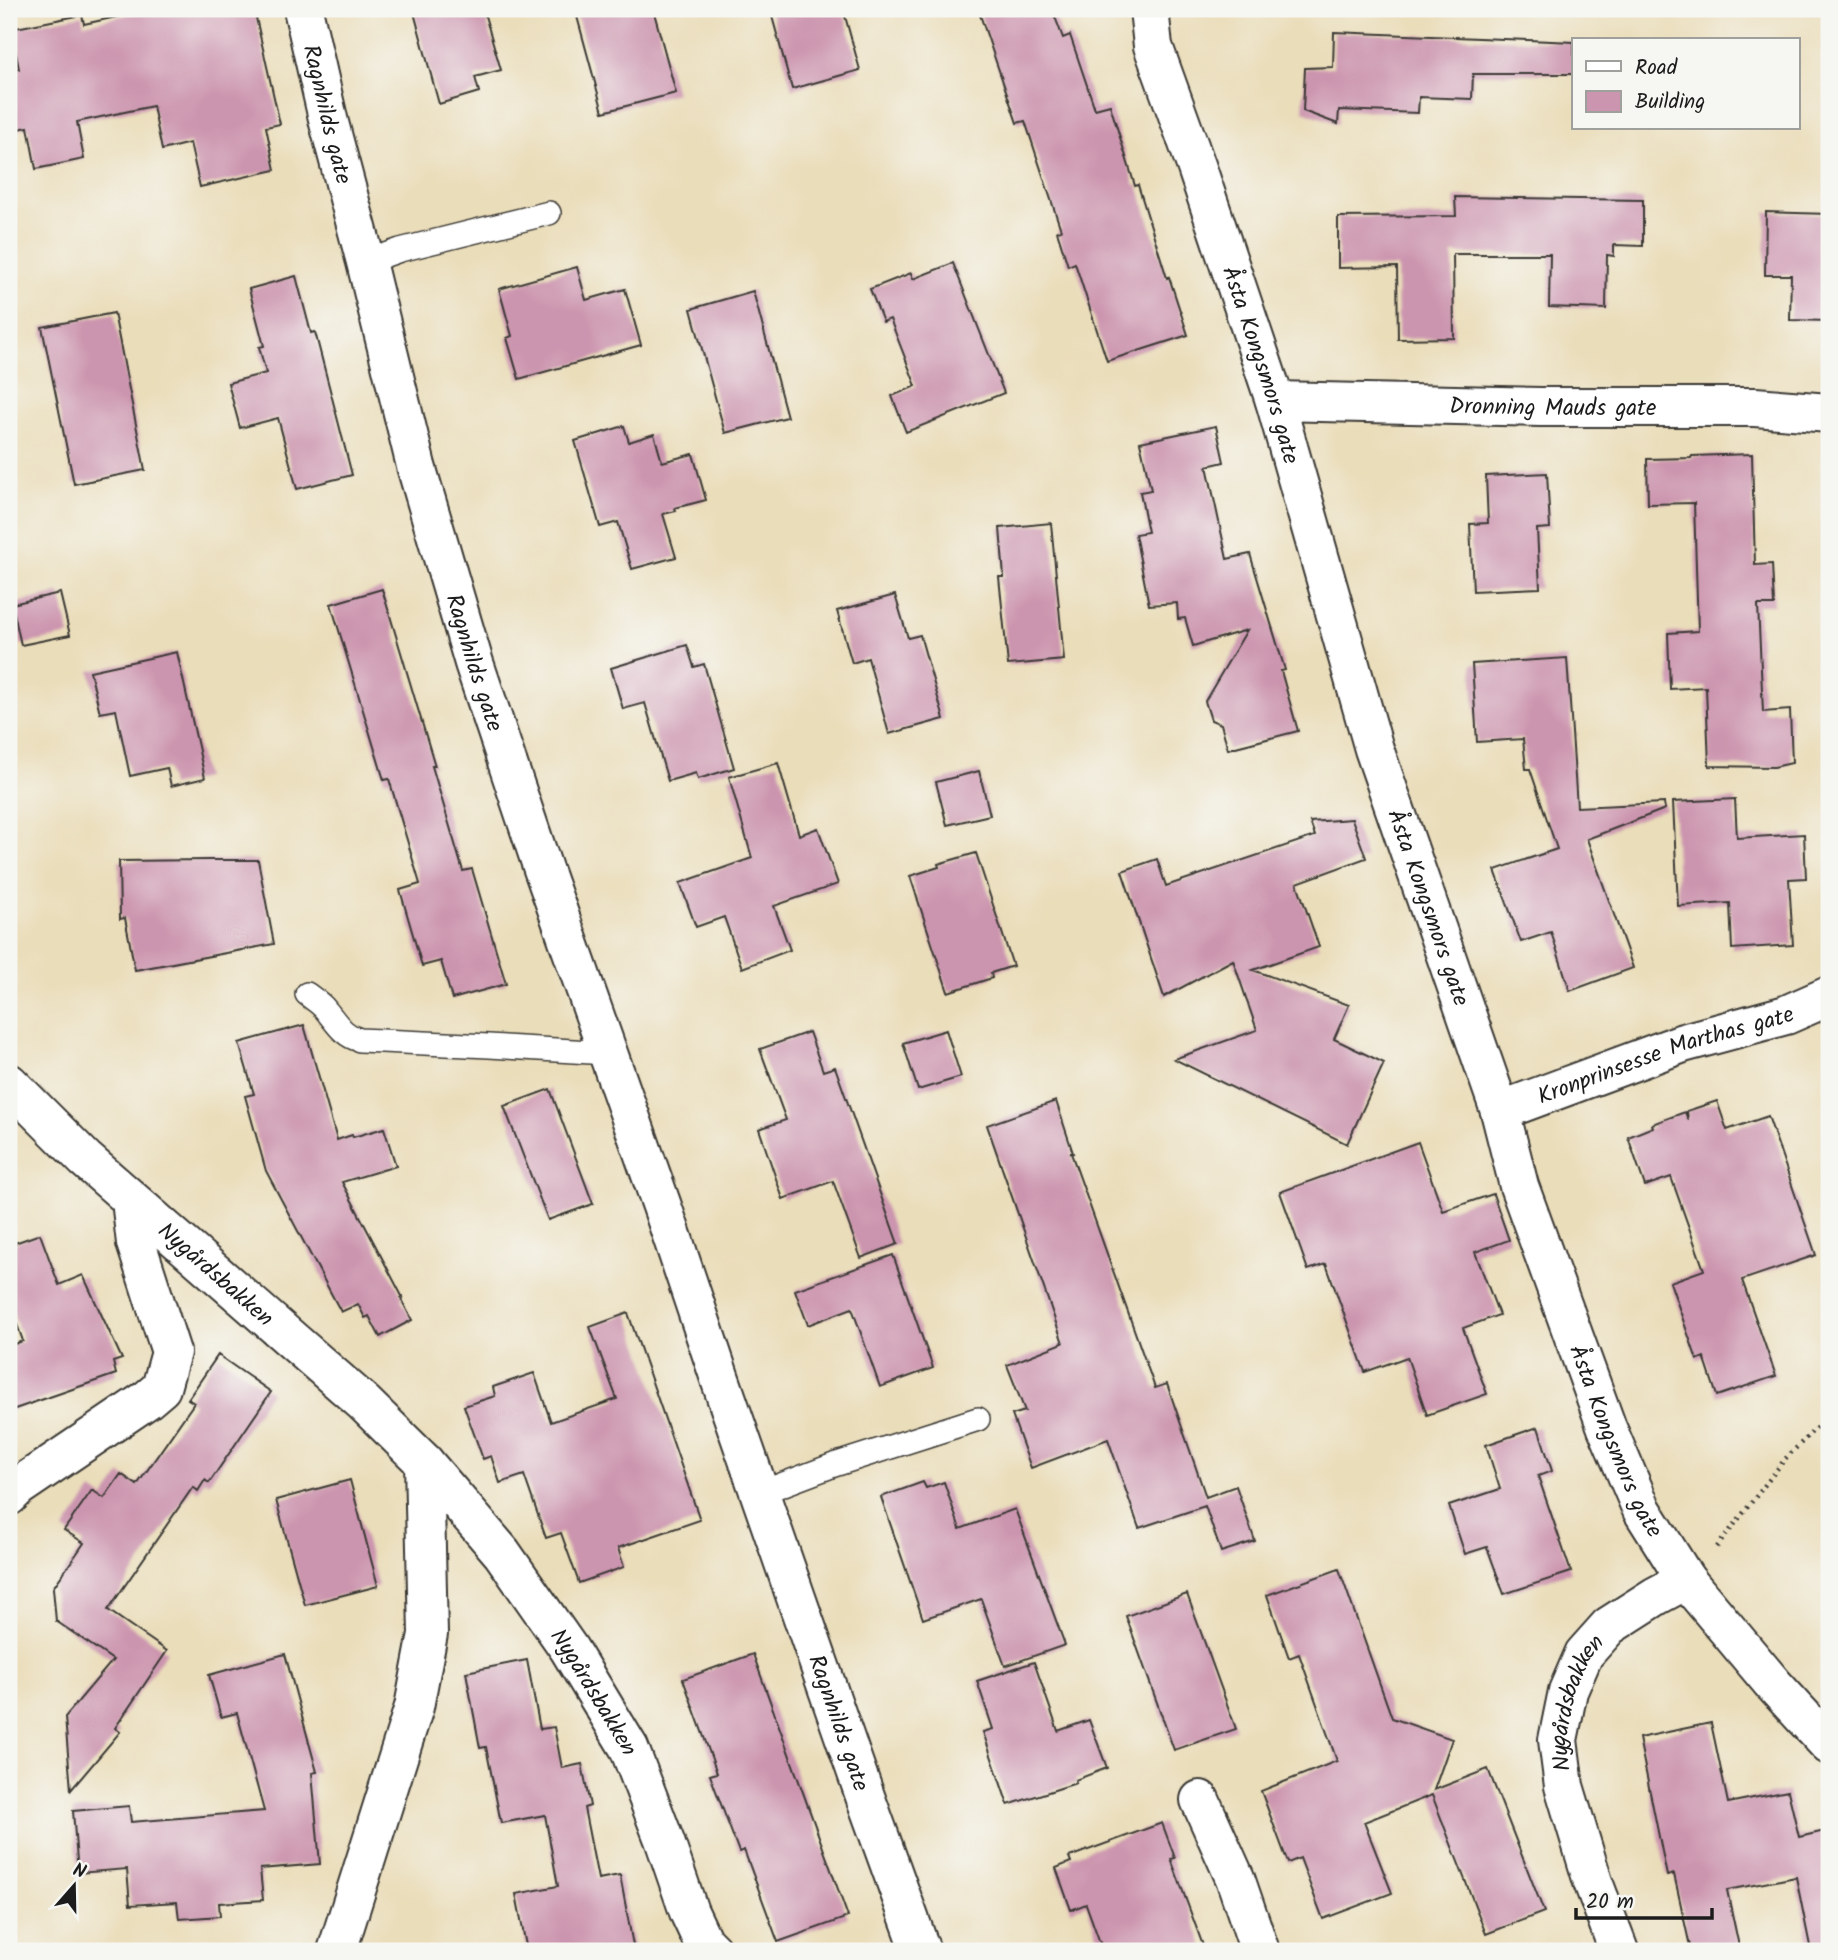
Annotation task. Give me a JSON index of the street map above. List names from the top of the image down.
{
  "streets": {
    "street": [
      "Ragnhilds gate",
      "Åsta Kongsmors gate",
      "Dronning Mauds gate",
      "Kronprinsesse Marthas gate",
      "Nygårdsbakken"
    ]
  },
  "crossings": [
    ["Åsta Kongsmors gate", "Dronning Mauds gate"],
    ["Åsta Kongsmors gate", "Kronprinsesse Marthas gate"],
    ["Åsta Kongsmors gate", "Nygårdsbakken"]
  ],
  "legend": ["Road", "Building"],
  "scale_bar": "20 m",
  "north": "top"
}
